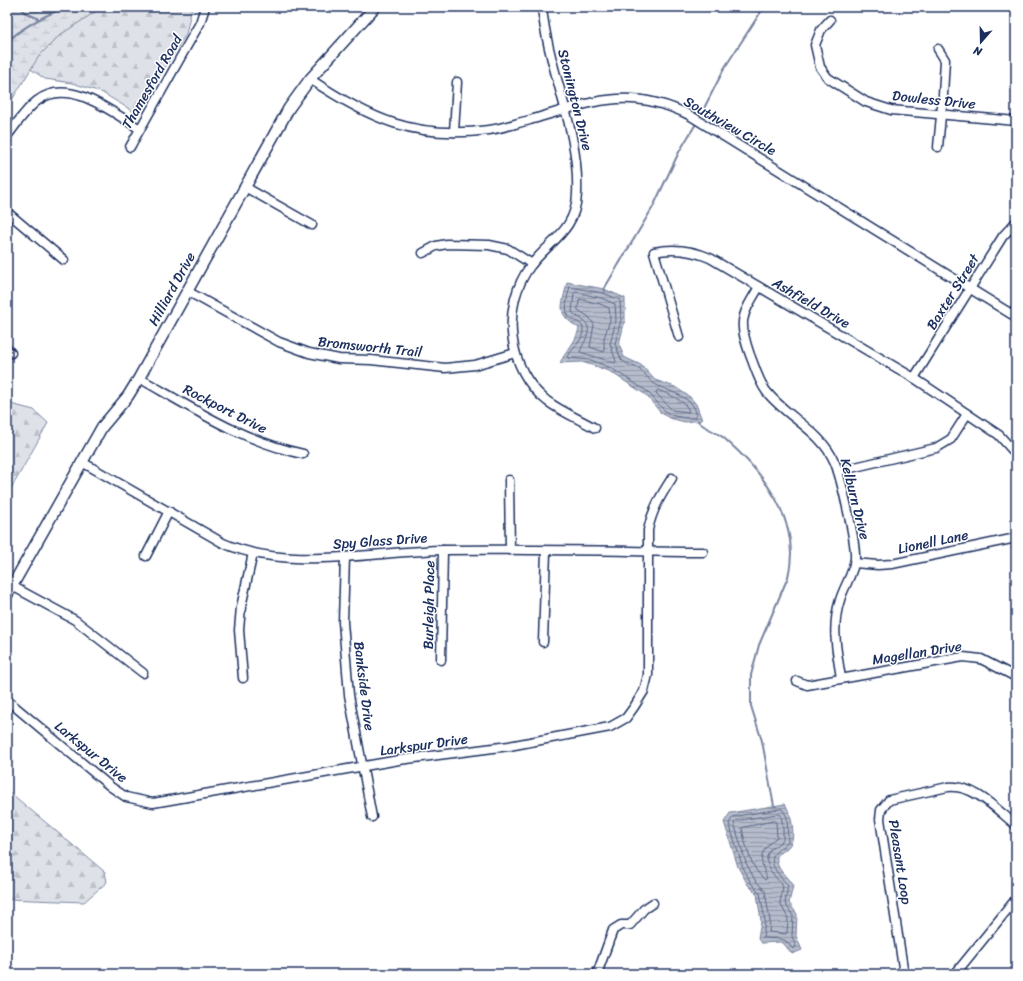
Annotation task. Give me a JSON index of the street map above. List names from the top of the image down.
{
  "streets": {
    "street": [
      "Thamesford Road",
      "Stonington Drive",
      "Dowless Drive",
      "Southview Circle",
      "Hilliard Drive",
      "Baxter Street",
      "Ashfield Drive",
      "Bromsworth Trail",
      "Rockport Drive",
      "Kelburn Drive",
      "Spy Glass Drive",
      "Lionell Lane",
      "Burleigh Place",
      "Magellan Drive",
      "Bankside Drive",
      "Larkspur Drive",
      "Pleasant Loop"
    ]
  },
  "crossings": [
    ["Stonington Drive", "Southview Circle"],
    ["Stonington Drive", "Bromsworth Trail"],
    ["Southview Circle", "Hilliard Drive"],
    ["Southview Circle", "Baxter Street"],
    ["Hilliard Drive", "Bromsworth Trail"],
    ["Hilliard Drive", "Rockport Drive"],
    ["Hilliard Drive", "Spy Glass Drive"],
    ["Baxter Street", "Ashfield Drive"],
    ["Ashfield Drive", "Kelburn Drive"],
    ["Kelburn Drive", "Lionell Lane"],
    ["Kelburn Drive", "Magellan Drive"],
    ["Spy Glass Drive", "Burleigh Place"],
    ["Spy Glass Drive", "Bankside Drive"],
    ["Spy Glass Drive", "Larkspur Drive"],
    ["Bankside Drive", "Larkspur Drive"]
  ],
  "north": "bottom"
}
